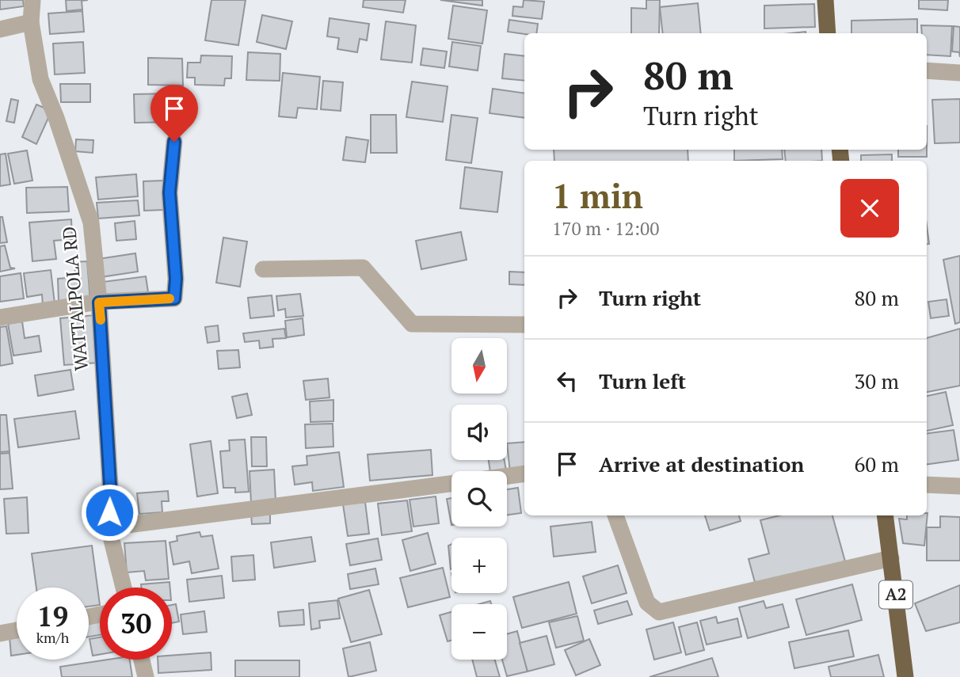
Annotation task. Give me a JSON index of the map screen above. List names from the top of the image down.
{
  "streets": {
    "highway": ["A2"],
    "street": ["WATTALPOLA RD"]
  },
  "north": "bottom",
  "page": {
    "turn": ["80 m", "Turn right"],
    "heading": ["1 min", "170 m · 12:00"],
    "list": [
      {
        "name": "Turn right",
        "value": "80 m"
      },
      {
        "name": "Turn left",
        "value": "30 m"
      },
      {
        "name": "Arrive at destination",
        "value": "60 m"
      }
    ],
    "map_buttons": ["+", "−"],
    "speed": "19 km/h",
    "limit": "30"
  }
}
